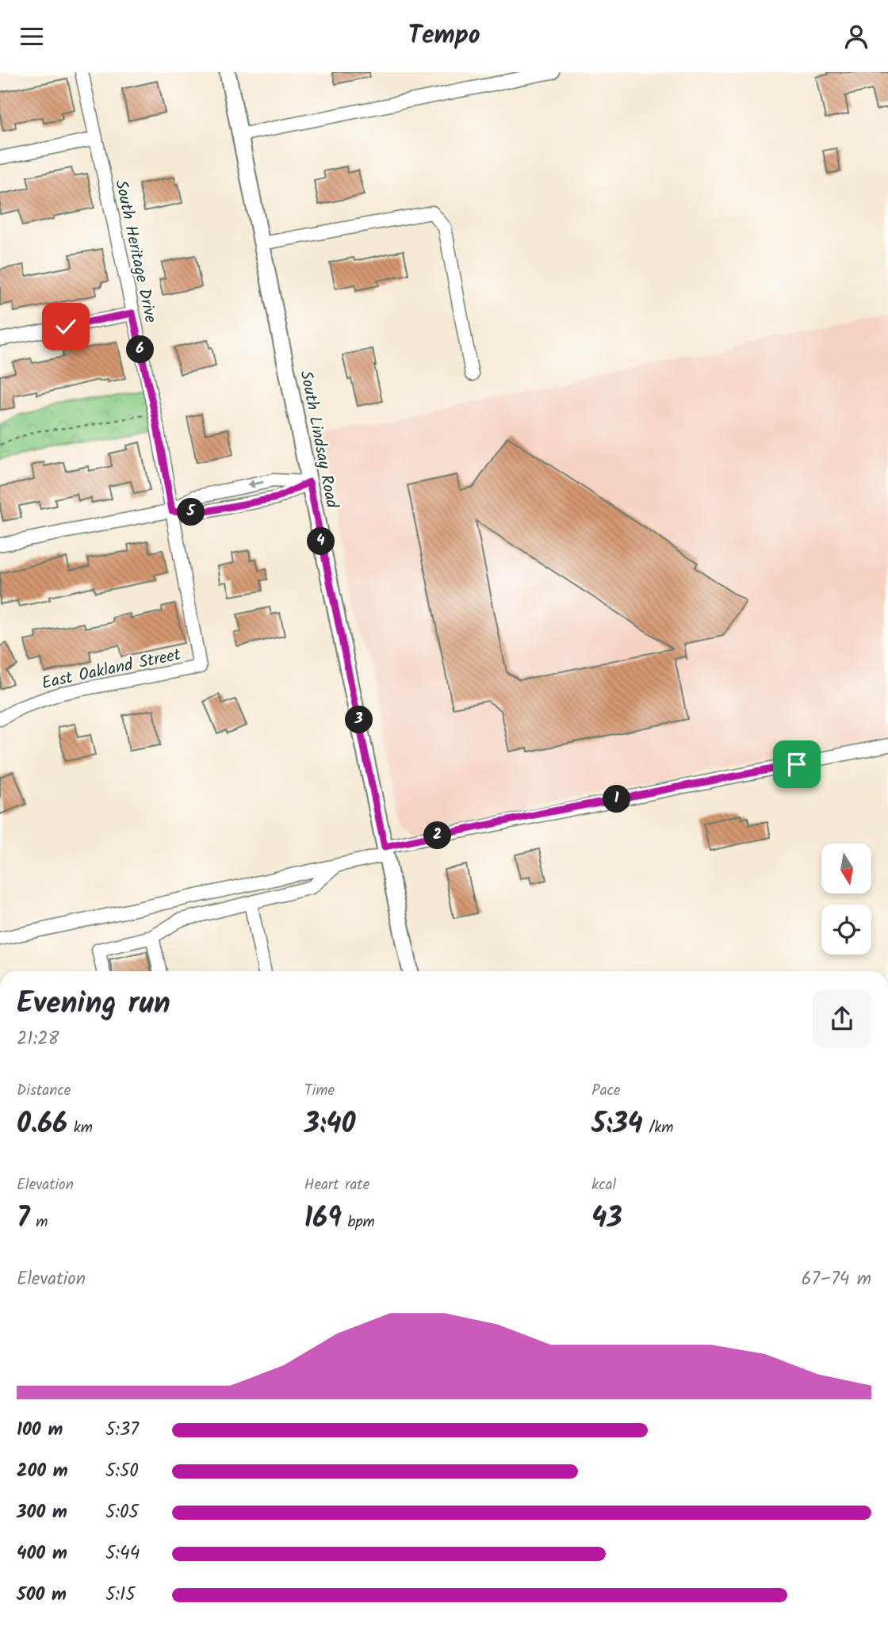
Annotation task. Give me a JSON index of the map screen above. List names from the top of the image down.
{
  "streets": {
    "main road": ["South Lindsay Road"],
    "street": ["South Heritage Drive", "East Oakland Street"]
  },
  "crossings": [
    ["South Heritage Drive", "East Oakland Street"]
  ],
  "north": "bottom",
  "page": {
    "header": "Tempo",
    "pins": [
      "6",
      "5",
      "4",
      "3",
      "1",
      "2"
    ],
    "heading": ["Evening run", "21:28"],
    "stats": [
      ["Distance", "0.66 km"],
      ["Time", "3:40"],
      ["Pace", "5:34 /km"],
      ["Elevation", "7 m"],
      ["Heart rate", "169 bpm"],
      ["kcal", "43"]
    ],
    "chart": ["Elevation", "67–74 m"],
    "list": [
      {
        "name": "100 m",
        "note": "5:37"
      },
      {
        "name": "200 m",
        "note": "5:50"
      },
      {
        "name": "300 m",
        "note": "5:05"
      },
      {
        "name": "400 m",
        "note": "5:44"
      },
      {
        "name": "500 m",
        "note": "5:15"
      }
    ]
  }
}
